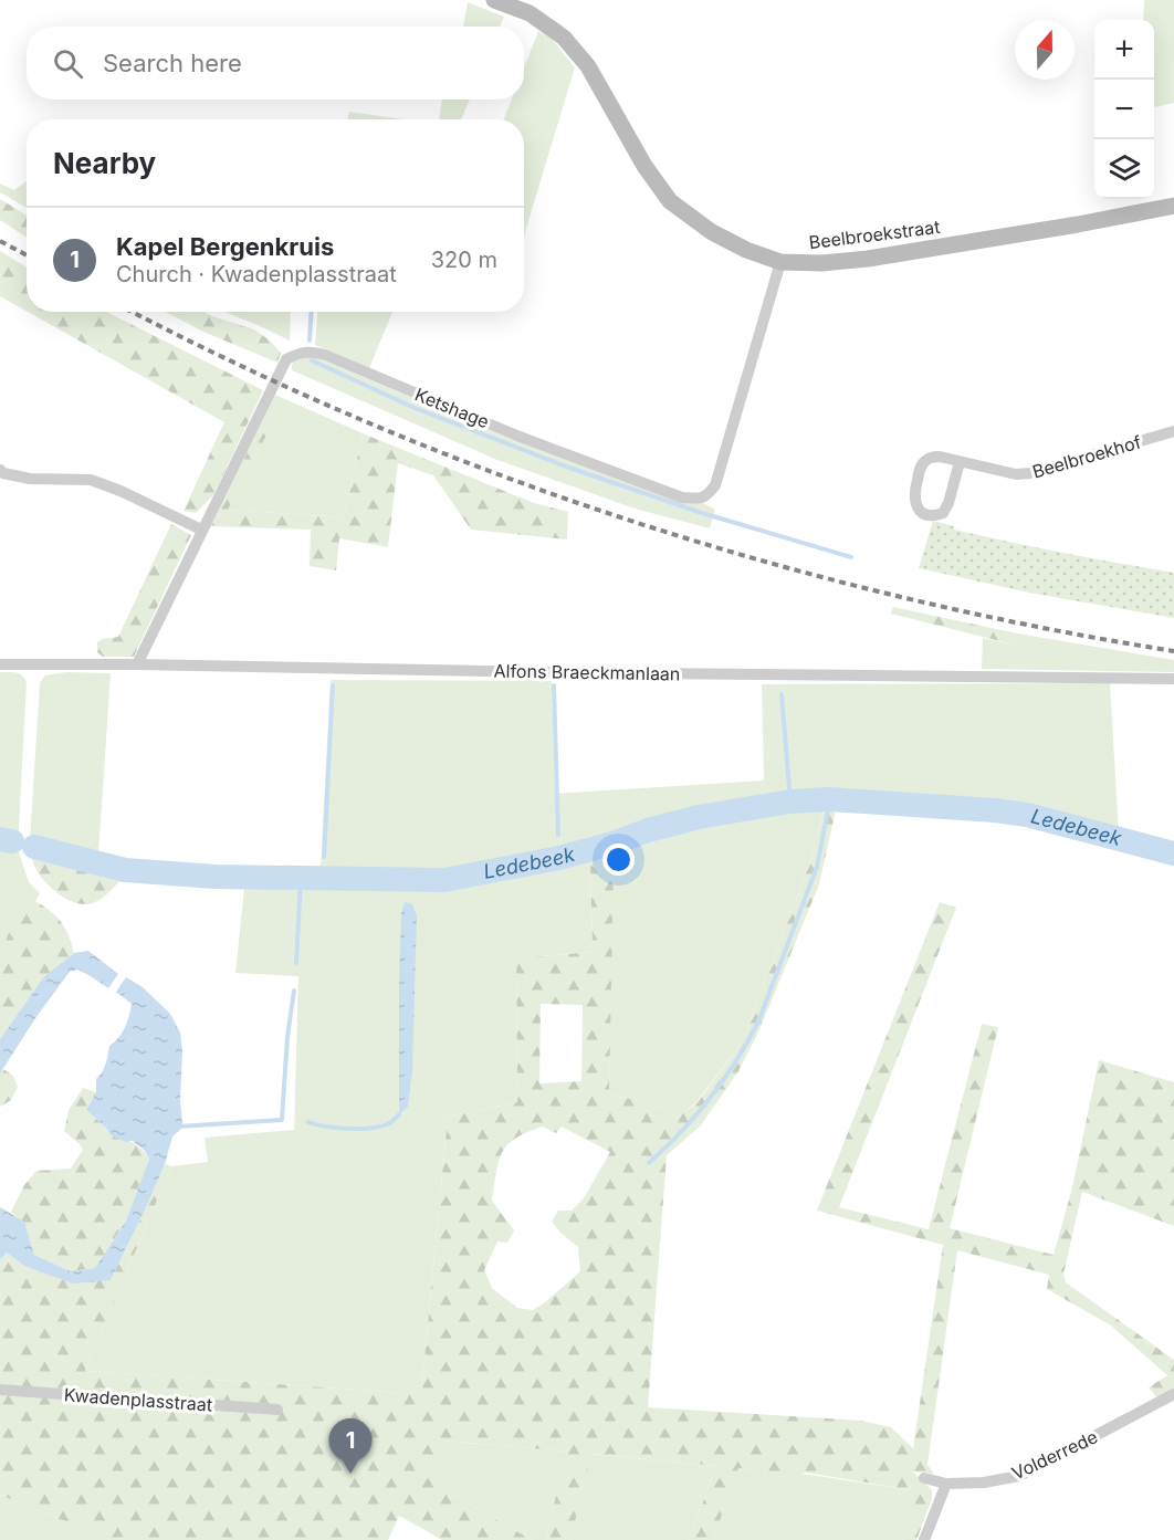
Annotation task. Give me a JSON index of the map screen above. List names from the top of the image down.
{
  "streets": {
    "street": [
      "Beelbroekstraat",
      "Ketshage",
      "Beelbroekhof",
      "Alfons Braeckmanlaan",
      "Kwadenplasstraat",
      "Volderrede"
    ]
  },
  "crossings": [
    ["Beelbroekstraat", "Ketshage"],
    ["Ketshage", "Alfons Braeckmanlaan"]
  ],
  "water": ["Ledebeek"],
  "north": "top",
  "page": {
    "map_buttons": ["+", "−"],
    "search": "Search here",
    "heading": "Nearby",
    "list": [
      {
        "mark": "1",
        "name": "Kapel Bergenkruis",
        "note": "Church · Kwadenplasstraat",
        "value": "320 m"
      }
    ],
    "pins": "1"
  }
}
